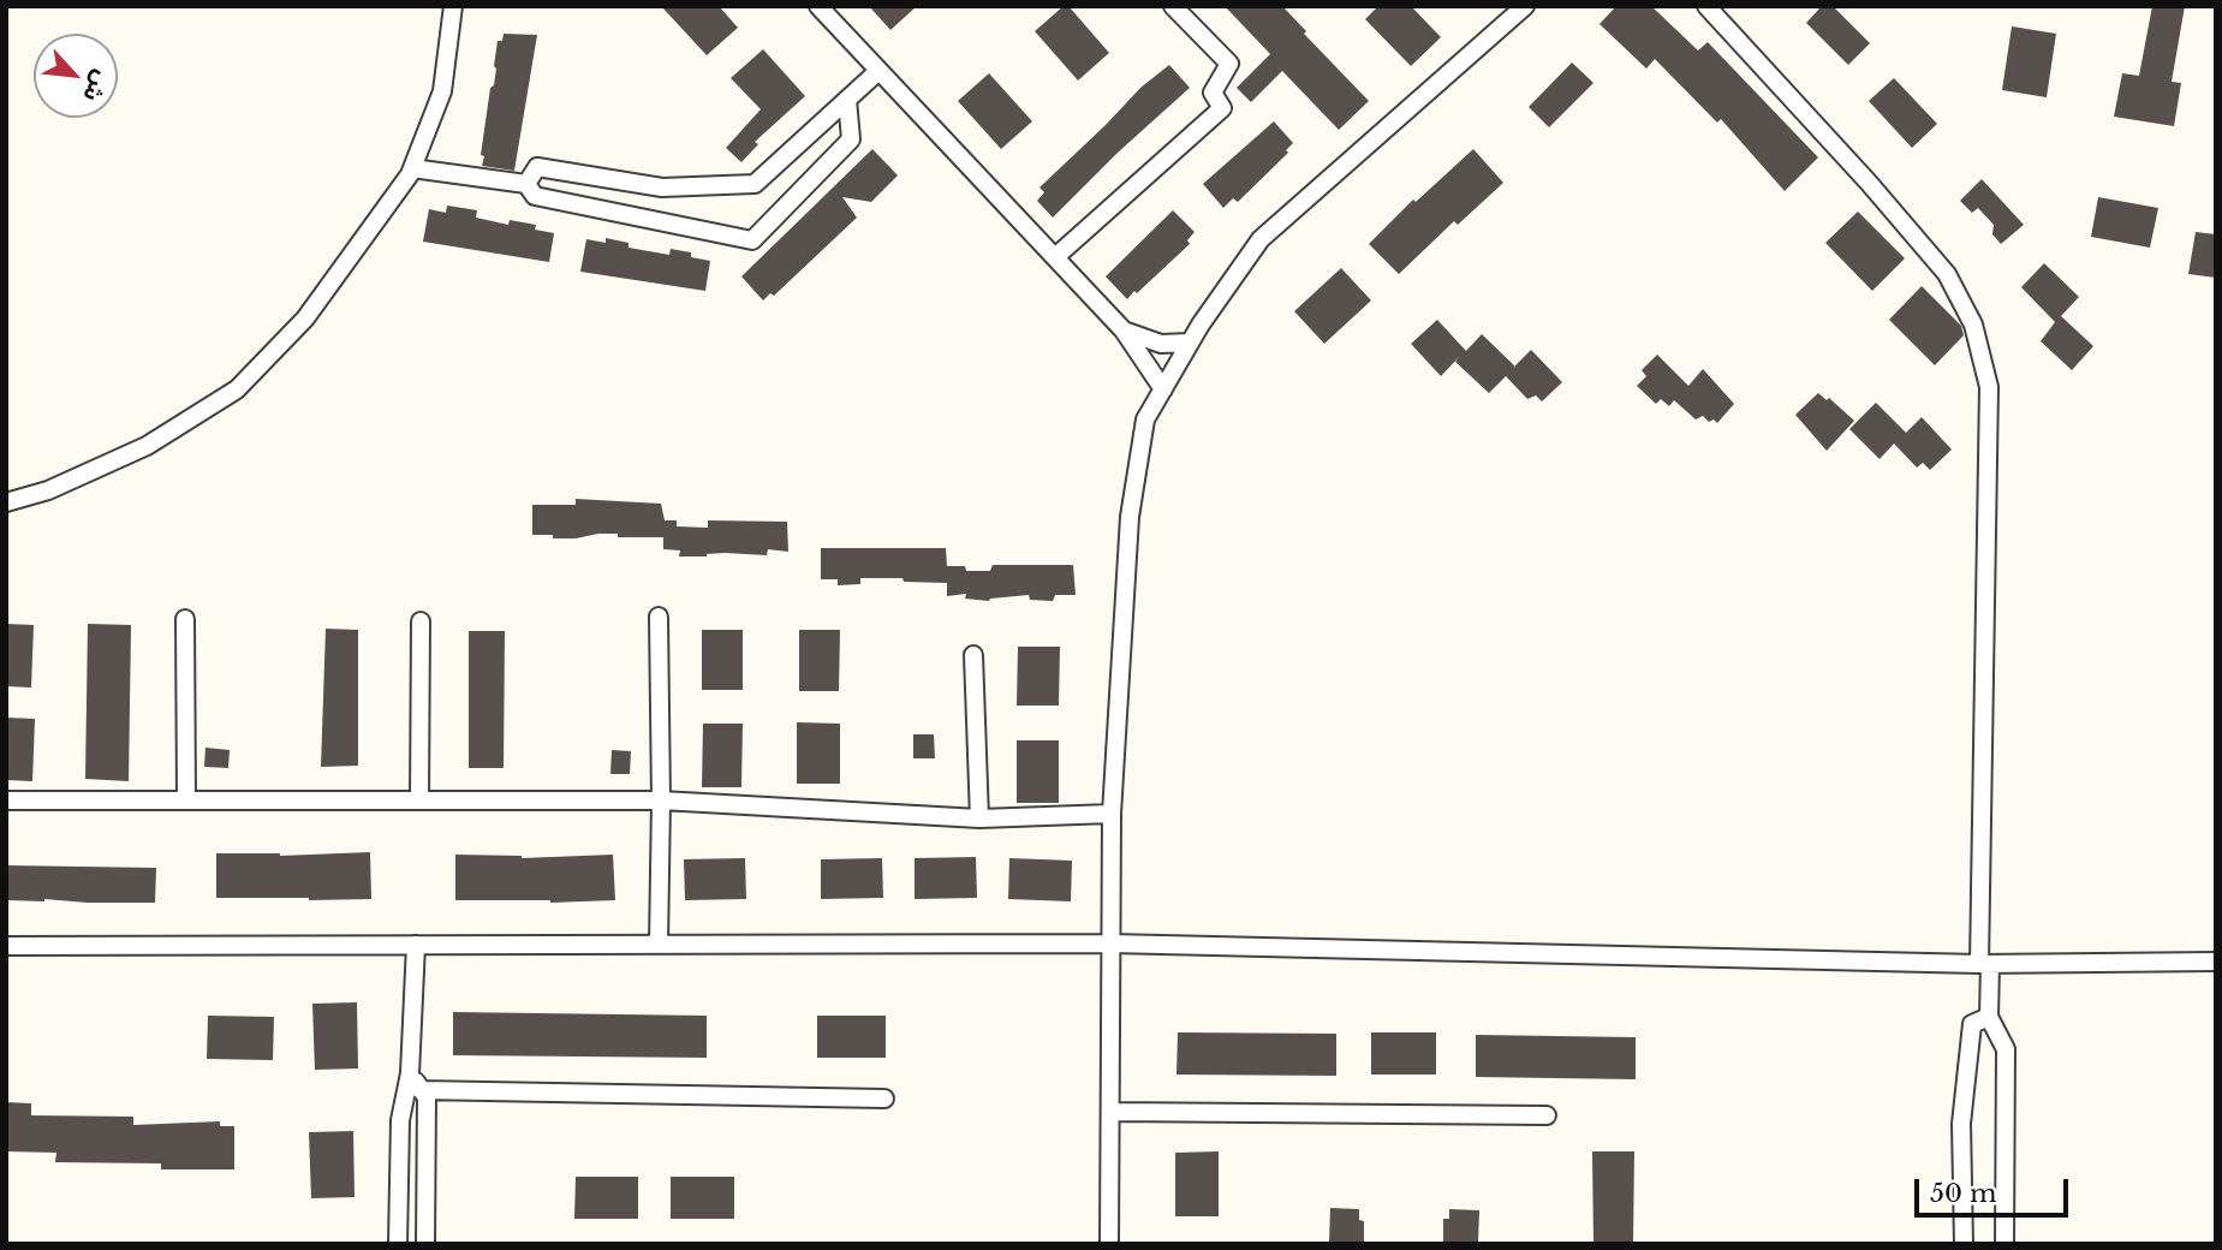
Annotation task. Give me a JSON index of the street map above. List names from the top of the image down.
{
  "scale_bar": "50 m",
  "north": "bottom right"
}
